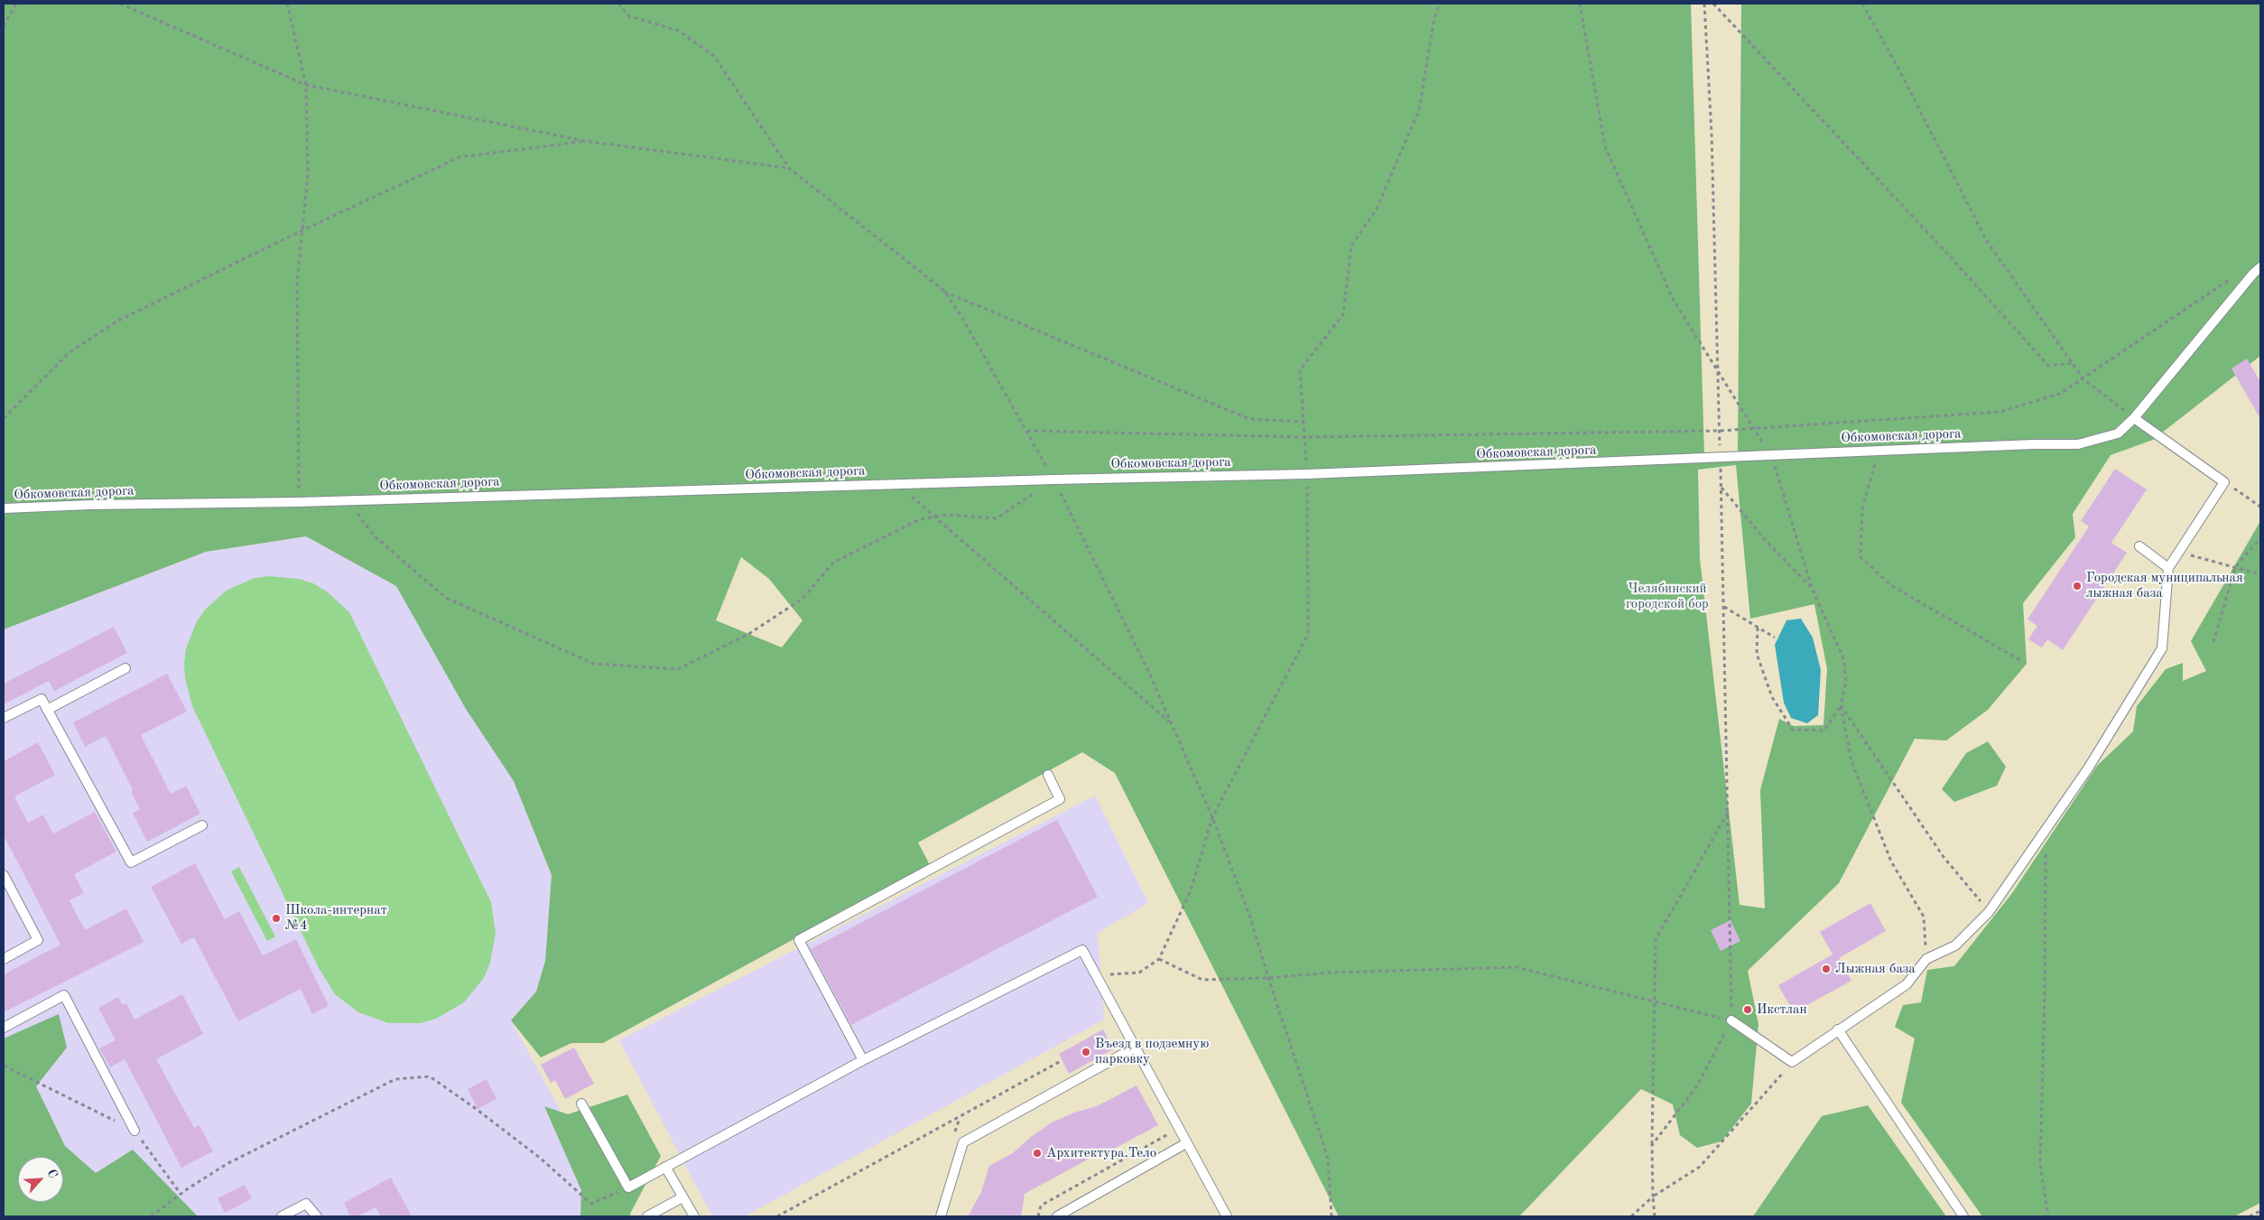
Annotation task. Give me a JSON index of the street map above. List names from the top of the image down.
{
  "streets": {
    "lane": ["Обкомовская дорога"]
  },
  "parks": ["Челябинский городской бор"],
  "places": [
    "Городская муниципальная лыжная база",
    "Школа-интернат №4",
    "Лыжная база",
    "Икстлан",
    "Въезд в подземную парковку",
    "Архитектура.Тело"
  ],
  "north": "top right"
}
